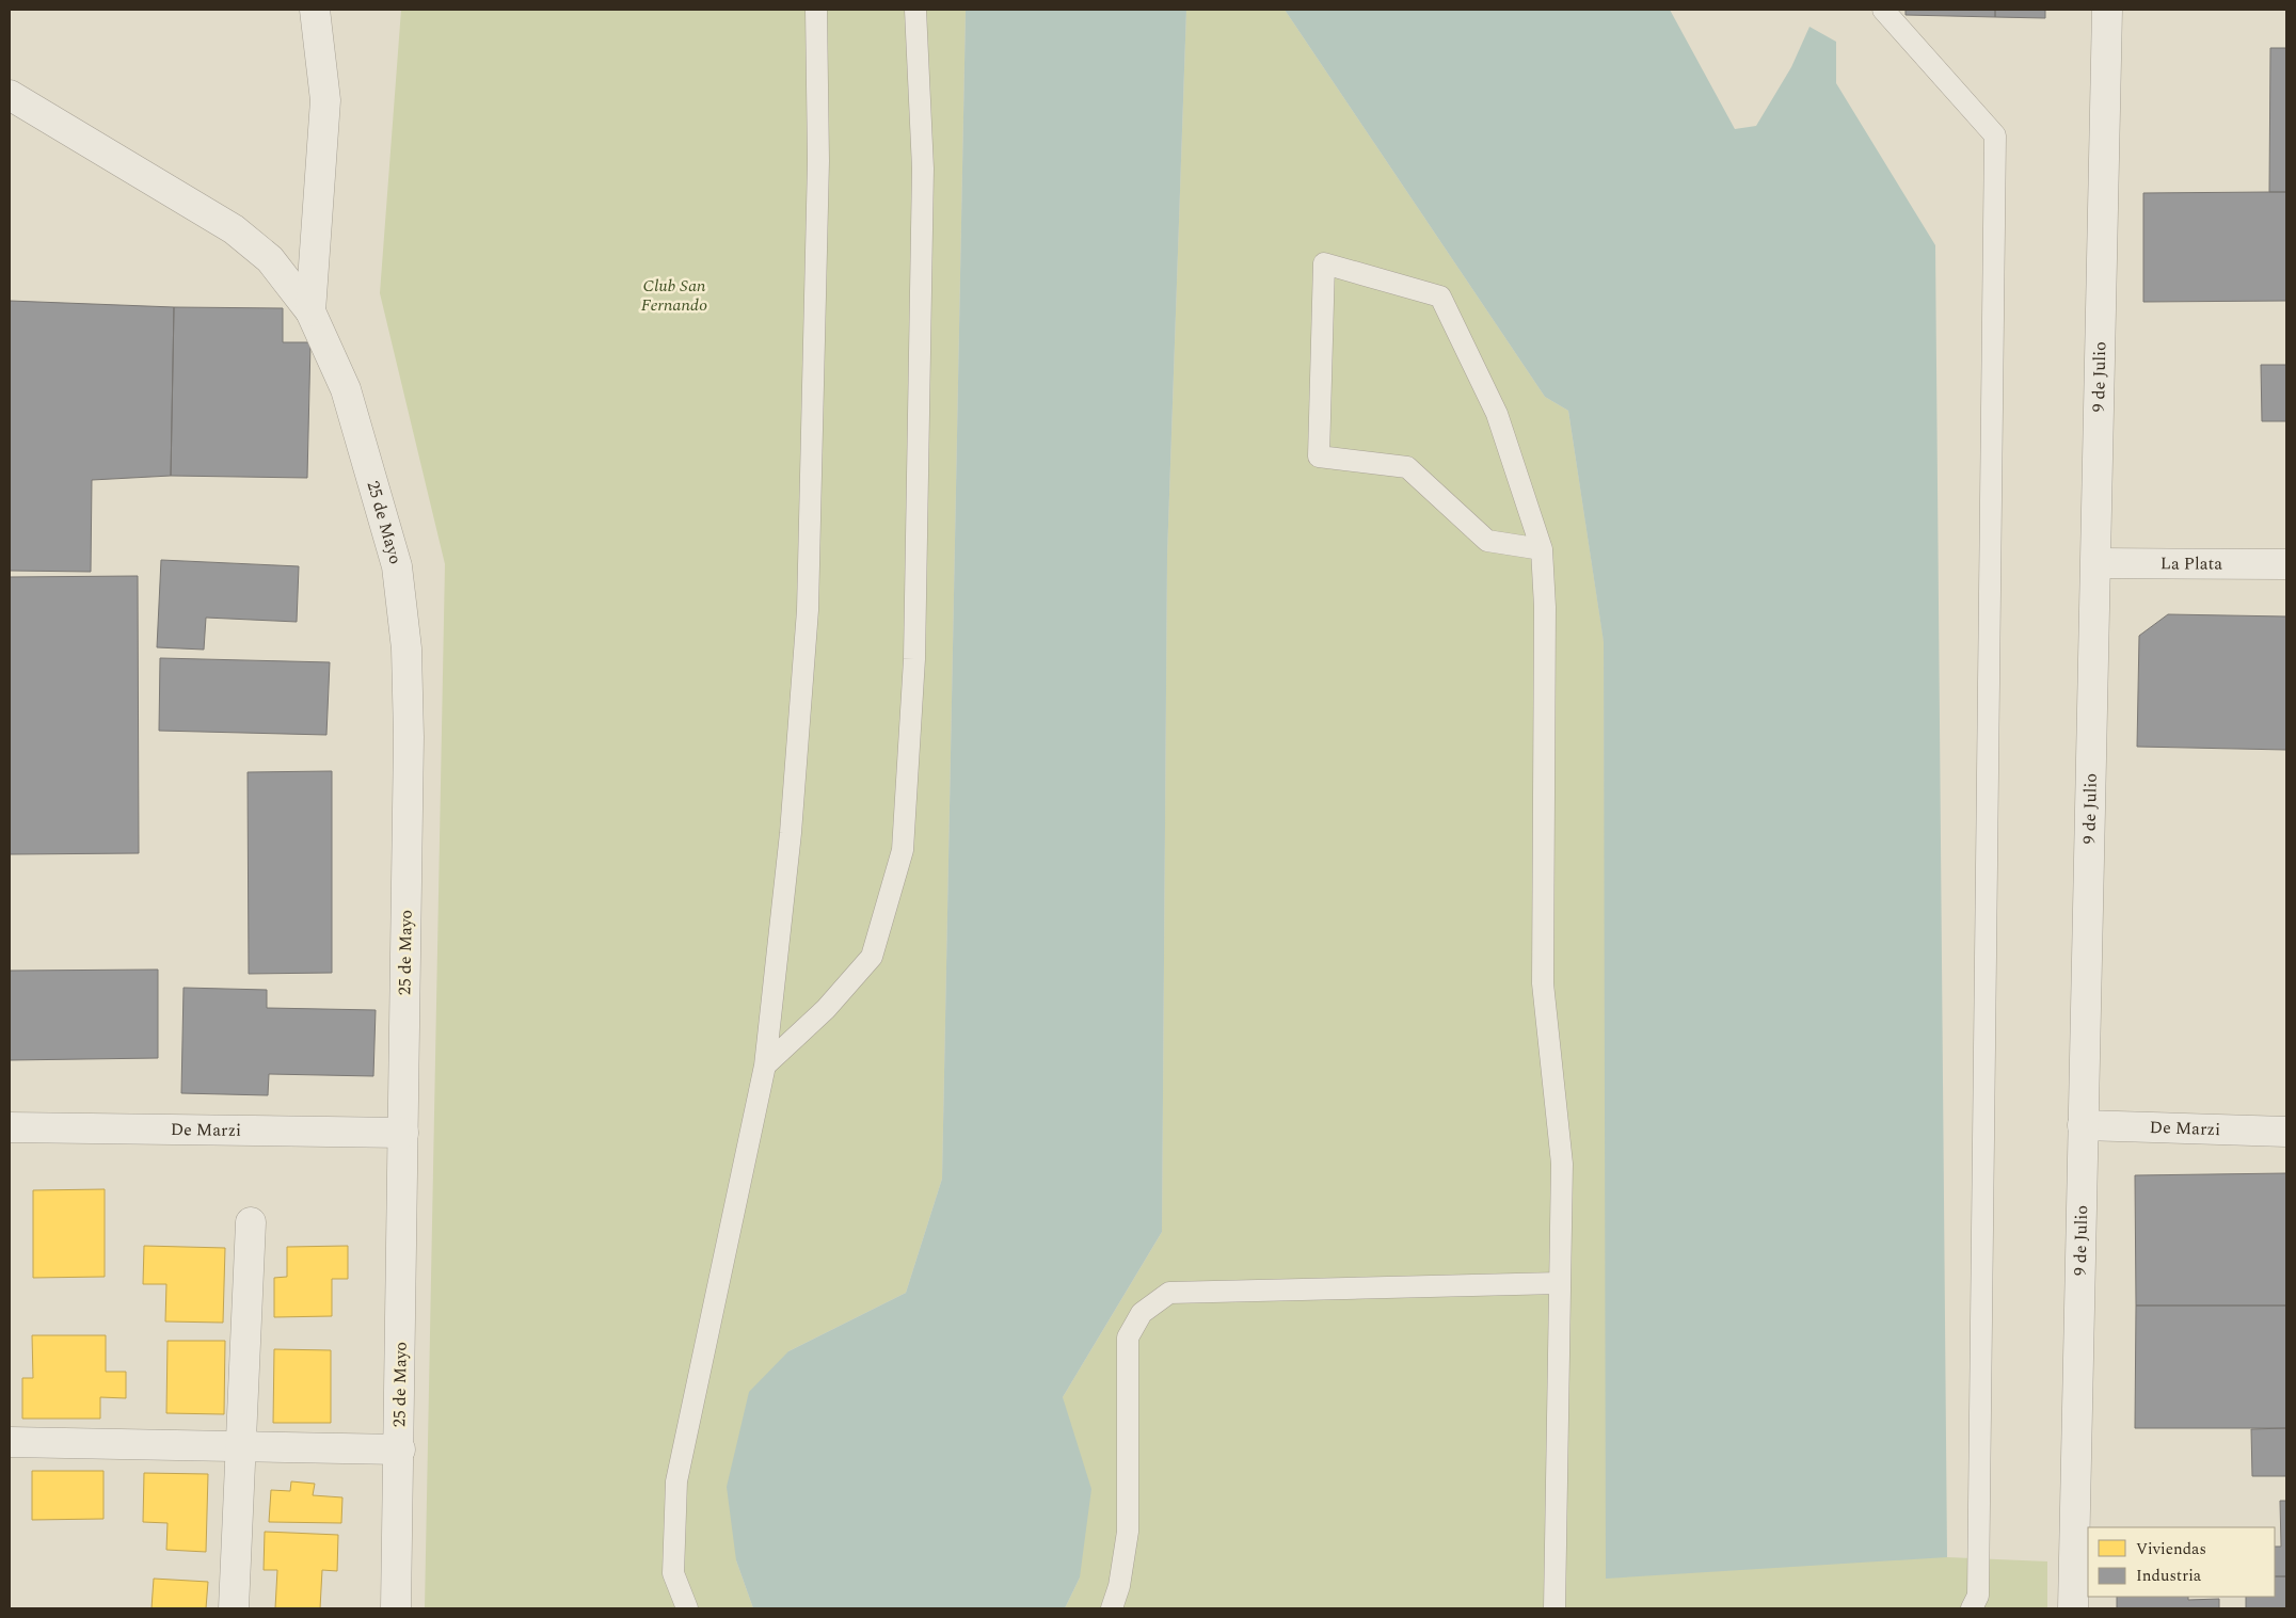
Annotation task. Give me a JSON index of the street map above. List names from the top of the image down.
{
  "streets": {
    "street": [
      "9 de Julio",
      "25 de Mayo",
      "La Plata",
      "De Marzi"
    ]
  },
  "crossings": [
    ["9 de Julio", "La Plata"],
    ["9 de Julio", "De Marzi"],
    ["25 de Mayo", "De Marzi"]
  ],
  "parks": ["Club San Fernando"],
  "legend": ["Viviendas", "Industria"]
}
